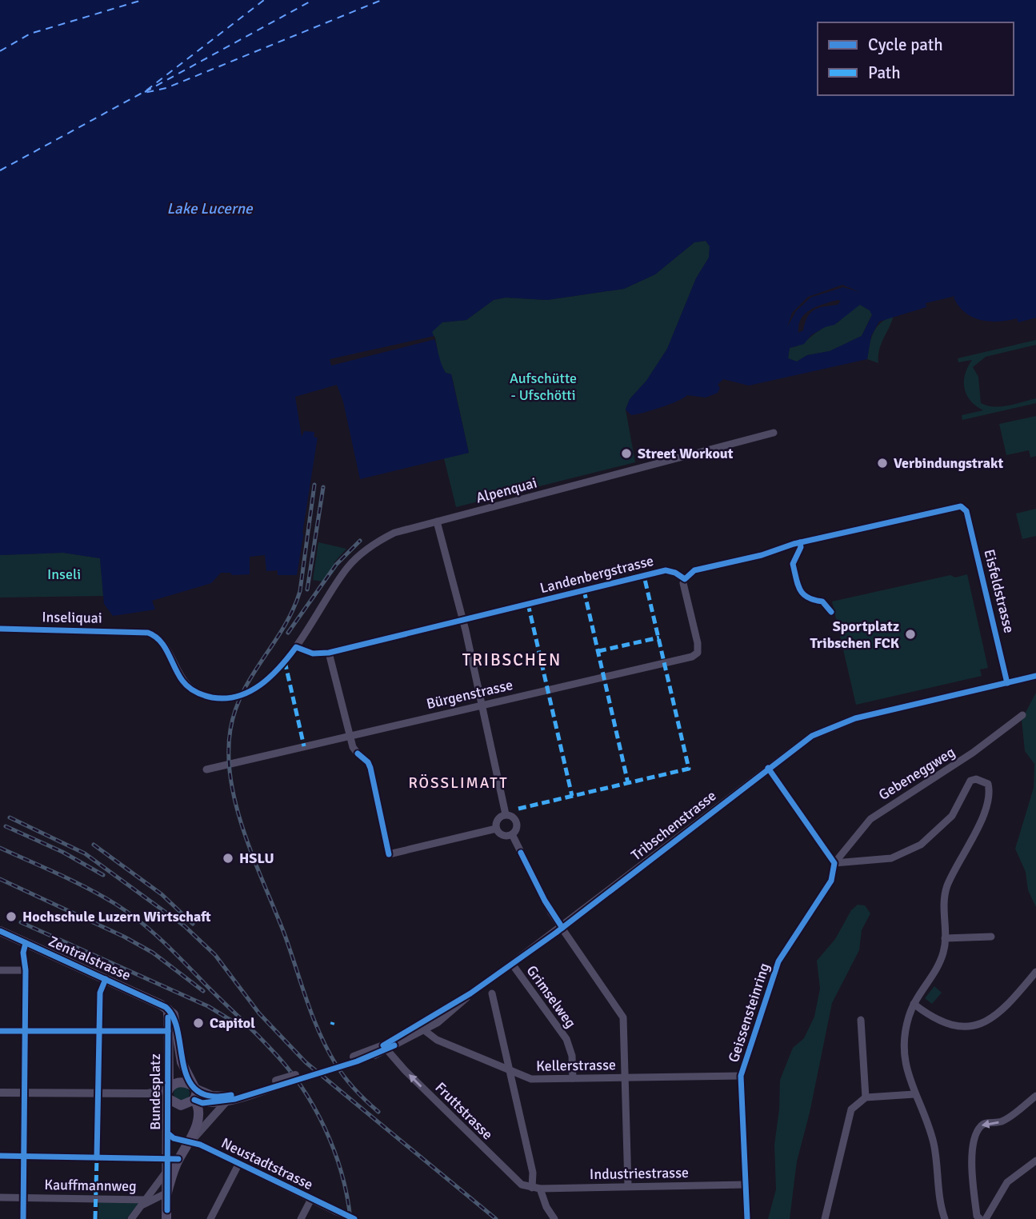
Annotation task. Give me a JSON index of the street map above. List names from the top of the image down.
{
  "streets": {
    "main road": ["Zentralstrasse", "Bundesplatz"],
    "street": [
      "Alpenquai",
      "Landenbergstrasse",
      "Eisfeldstrasse",
      "Inseliquai",
      "Bürgenstrasse",
      "Gebeneggweg",
      "Tribschenstrasse",
      "Grimselweg",
      "Geissensteinring",
      "Kellerstrasse",
      "Fruttstrasse",
      "Neustadtstrasse",
      "Industriestrasse",
      "Kauffmannweg"
    ]
  },
  "crossings": [
    ["Alpenquai", "Landenbergstrasse"],
    ["Alpenquai", "Inseliquai"],
    ["Landenbergstrasse", "Eisfeldstrasse"],
    ["Landenbergstrasse", "Bürgenstrasse"],
    ["Eisfeldstrasse", "Bürgenstrasse"],
    ["Eisfeldstrasse", "Tribschenstrasse"],
    ["Gebeneggweg", "Geissensteinring"],
    ["Tribschenstrasse", "Grimselweg"],
    ["Tribschenstrasse", "Kellerstrasse"],
    ["Tribschenstrasse", "Bundesplatz"],
    ["Tribschenstrasse", "Fruttstrasse"],
    ["Zentralstrasse", "Bundesplatz"],
    ["Grimselweg", "Kellerstrasse"],
    ["Geissensteinring", "Kellerstrasse"],
    ["Geissensteinring", "Industriestrasse"],
    ["Bundesplatz", "Neustadtstrasse"],
    ["Fruttstrasse", "Industriestrasse"]
  ],
  "one_way": ["Fruttstrasse"],
  "districts": ["TRIBSCHEN", "RÖSSLIMATT"],
  "water": ["Lake Lucerne"],
  "parks": ["Aufschütte - Ufschötti", "Inseli"],
  "places": [
    "Street Workout",
    "Verbindungstrakt",
    "Sportplatz Tribschen FCK",
    "HSLU",
    "Hochschule Luzern Wirtschaft",
    "Capitol"
  ],
  "legend": ["Cycle path", "Path"]
}
